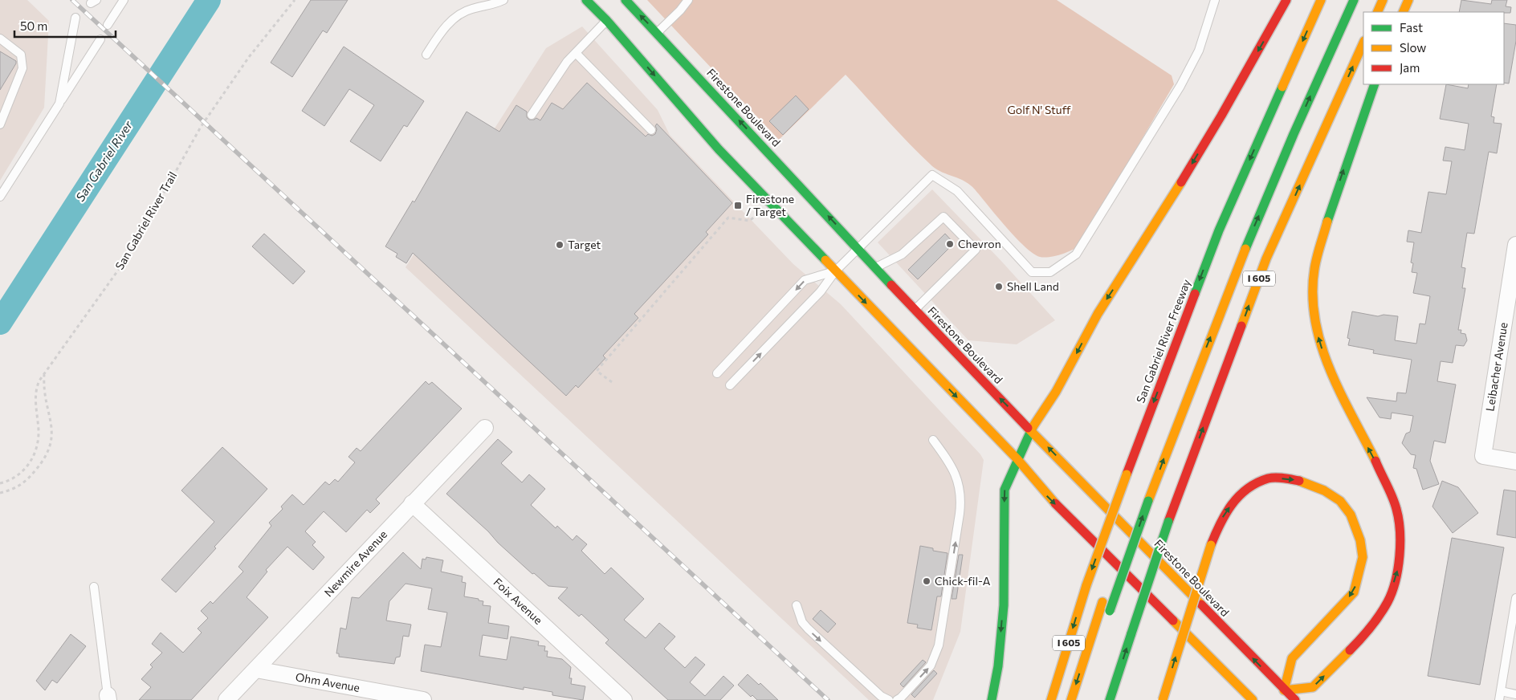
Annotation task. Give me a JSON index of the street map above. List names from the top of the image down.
{
  "streets": {
    "main road": ["Firestone Boulevard", "I 605", "San Gabriel River Freeway"],
    "street": [
      "Leibacher Avenue",
      "Newmire Avenue",
      "Foix Avenue",
      "Ohm Avenue"
    ],
    "path": ["San Gabriel River Trail"]
  },
  "crossings": [
    ["Newmire Avenue", "Foix Avenue"],
    ["Newmire Avenue", "Ohm Avenue"]
  ],
  "water": ["San Gabriel River"],
  "parks": ["Golf N' Stuff"],
  "places": {
    "transit": ["Firestone / Target"],
    "other": [
      "Chevron",
      "Target",
      "Shell Land",
      "Chick-fil-A"
    ]
  },
  "legend": ["Fast", "Slow", "Jam"],
  "scale_bar": "50 m"
}
